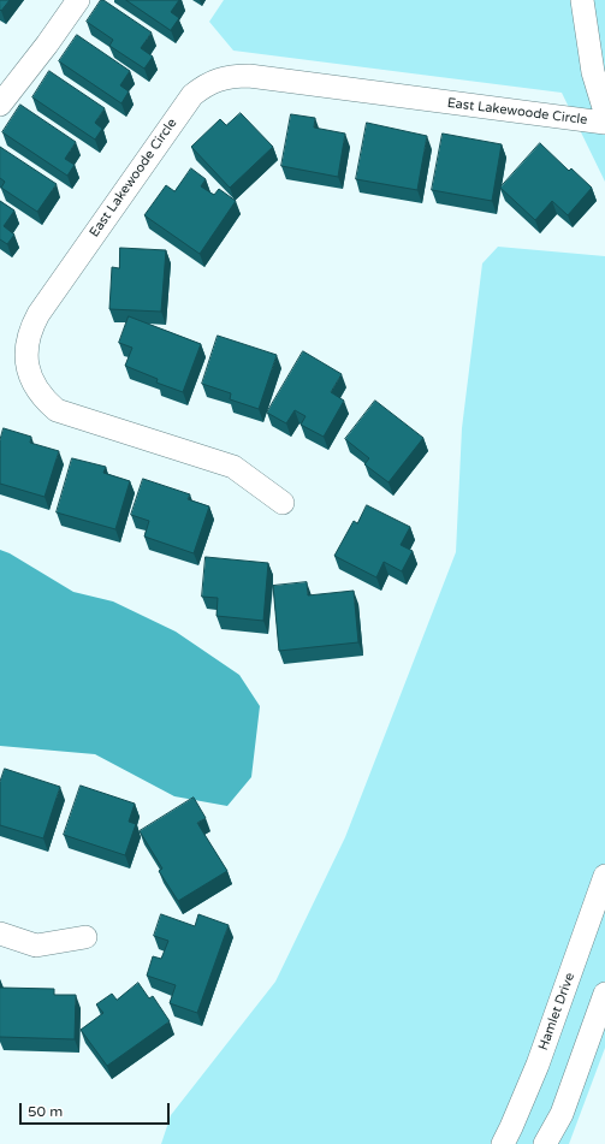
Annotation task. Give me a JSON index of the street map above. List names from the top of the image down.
{
  "streets": {
    "street": ["East Lakewoode Circle", "Hamlet Drive"]
  },
  "scale_bar": "50 m"
}
